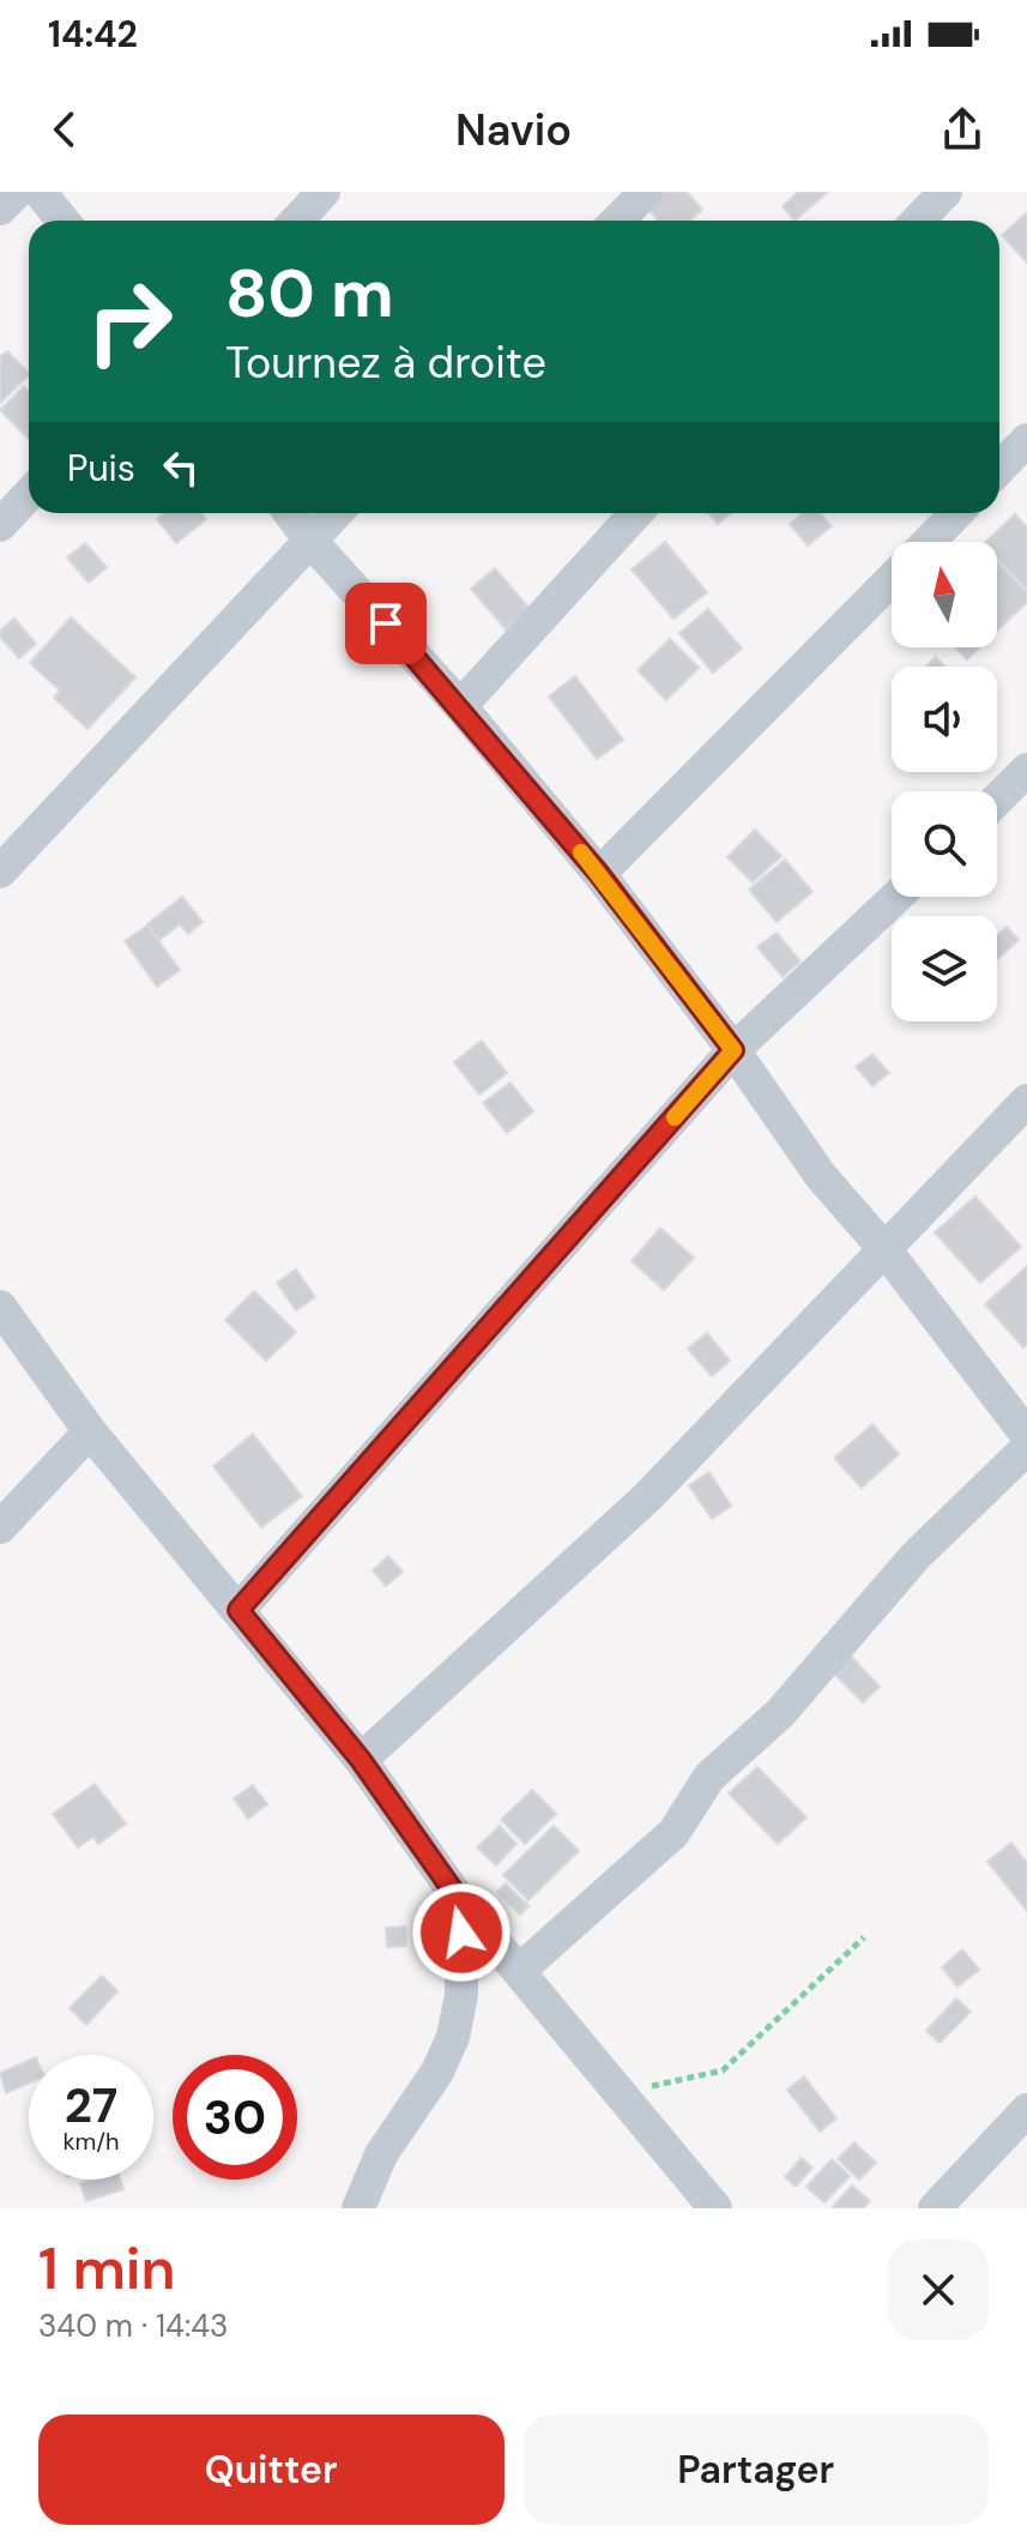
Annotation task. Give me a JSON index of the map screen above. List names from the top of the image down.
{
  "north": "top",
  "page": {
    "status": "14:42",
    "header": "Navio",
    "turn": ["80 m", "Tournez à droite"],
    "then": "Puis",
    "speed": "27 km/h",
    "limit": "30",
    "heading": ["1 min", "340 m · 14:43"],
    "buttons": ["Quitter", "Partager"]
  }
}
